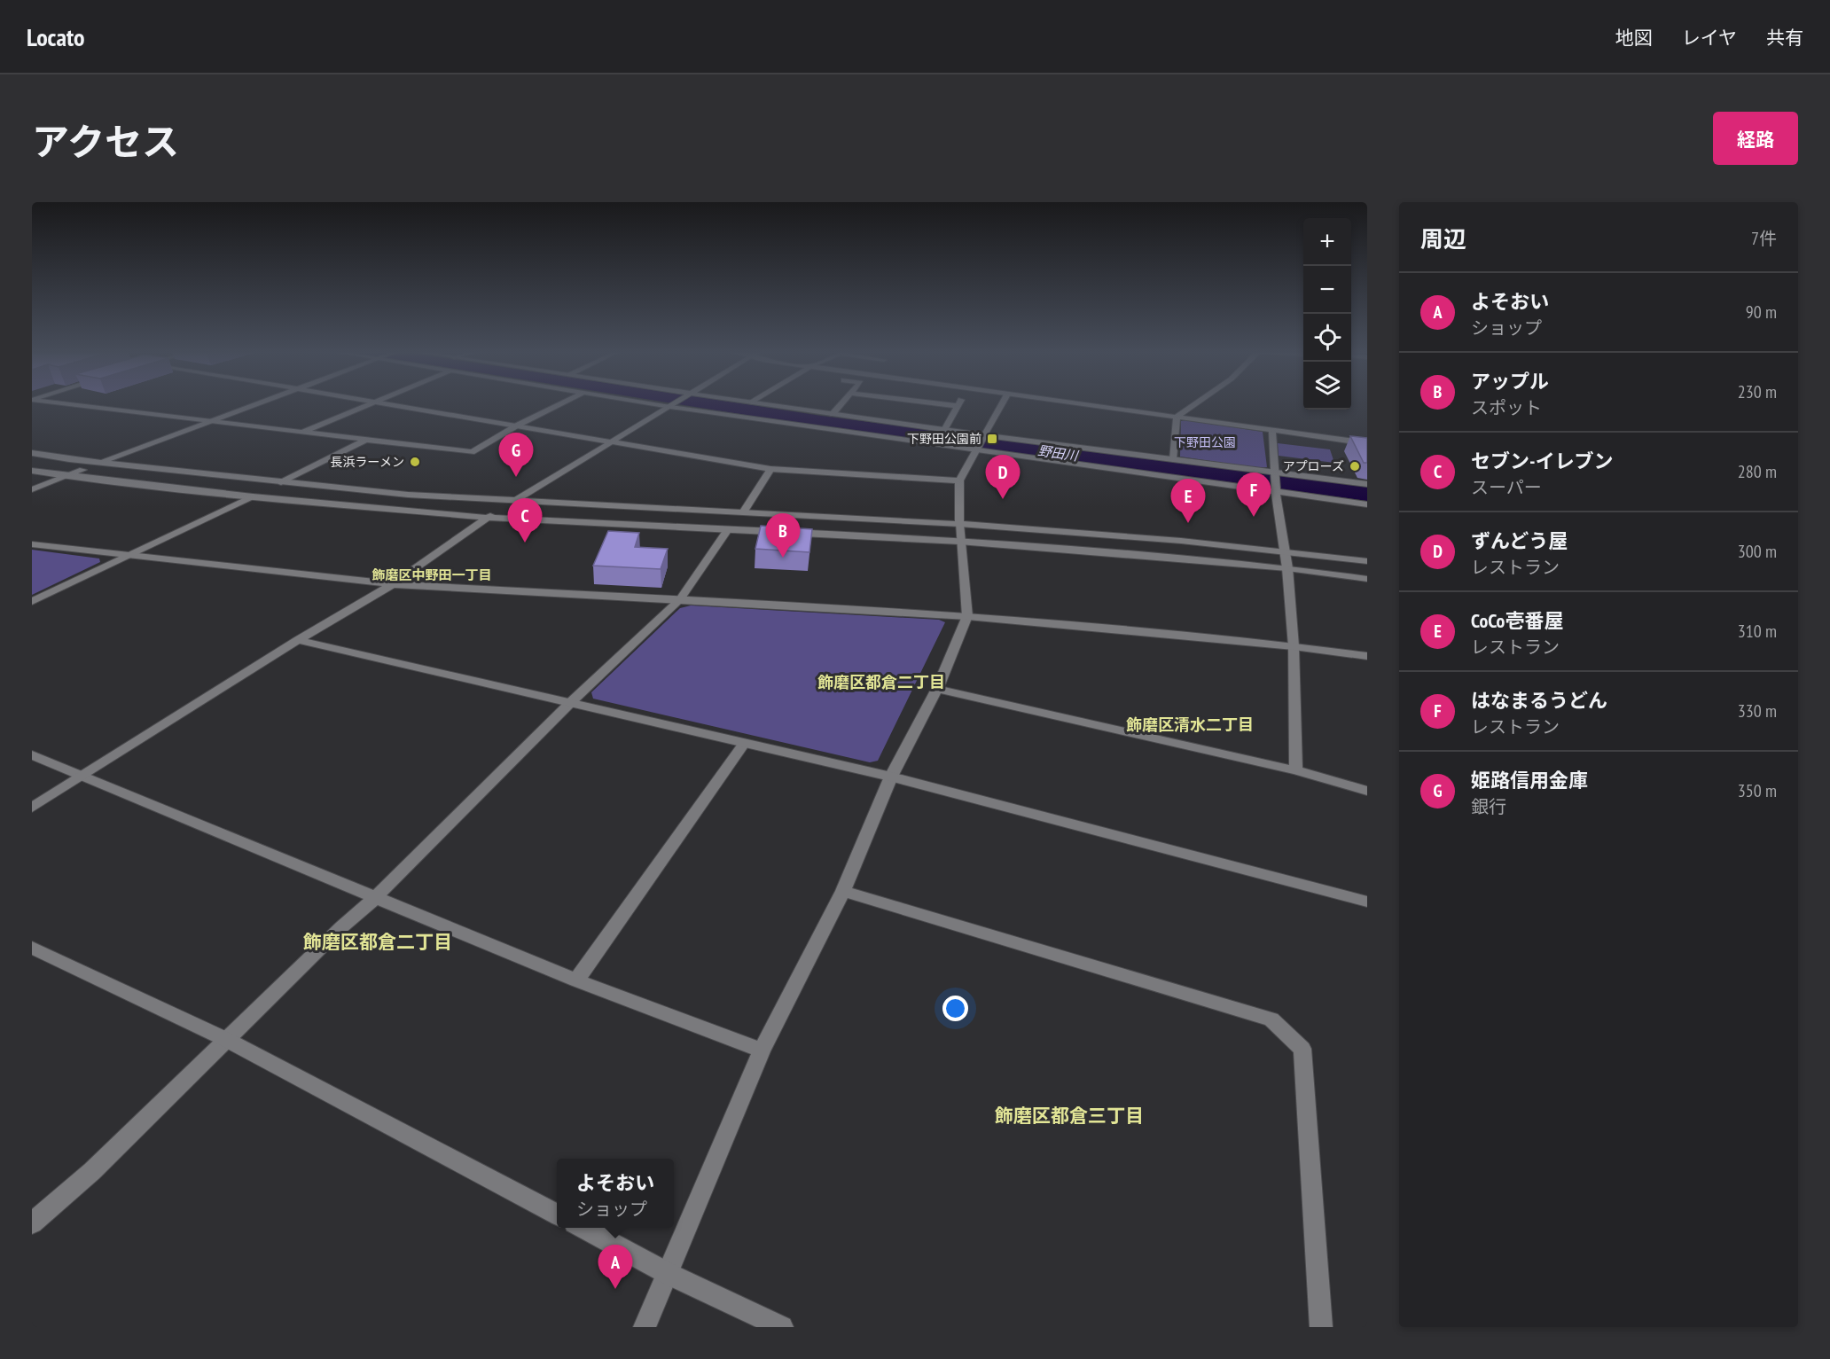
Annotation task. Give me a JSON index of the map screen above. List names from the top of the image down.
{
  "districts": [
    "飾磨区中野田一丁目",
    "飾磨区都倉二丁目",
    "飾磨区清水二丁目",
    "飾磨区都倉二丁目",
    "飾磨区都倉三丁目"
  ],
  "water": ["野田川"],
  "parks": ["下野田公園"],
  "places": {
    "transit": ["下野田公園前"],
    "other": ["長浜ラーメン", "アプローズ"]
  },
  "page": {
    "header": "Locato",
    "nav": ["地図", "レイヤ", "共有"],
    "title": "アクセス",
    "buttons": "経路",
    "heading": ["周辺", "7件"],
    "map_buttons": ["+", "−"],
    "list": [
      {
        "mark": "A",
        "name": "よそおい",
        "note": "ショップ",
        "value": "90 m"
      },
      {
        "mark": "B",
        "name": "アップル",
        "note": "スポット",
        "value": "230 m"
      },
      {
        "mark": "C",
        "name": "セブン-イレブン",
        "note": "スーパー",
        "value": "280 m"
      },
      {
        "mark": "D",
        "name": "ずんどう屋",
        "note": "レストラン",
        "value": "300 m"
      },
      {
        "mark": "E",
        "name": "CoCo壱番屋",
        "note": "レストラン",
        "value": "310 m"
      },
      {
        "mark": "F",
        "name": "はなまるうどん",
        "note": "レストラン",
        "value": "330 m"
      },
      {
        "mark": "G",
        "name": "姫路信用金庫",
        "note": "銀行",
        "value": "350 m"
      }
    ],
    "pins": [
      "G",
      "D",
      "F",
      "E",
      "C",
      "B",
      "A"
    ],
    "popup": ["よそおい", "ショップ"]
  }
}
